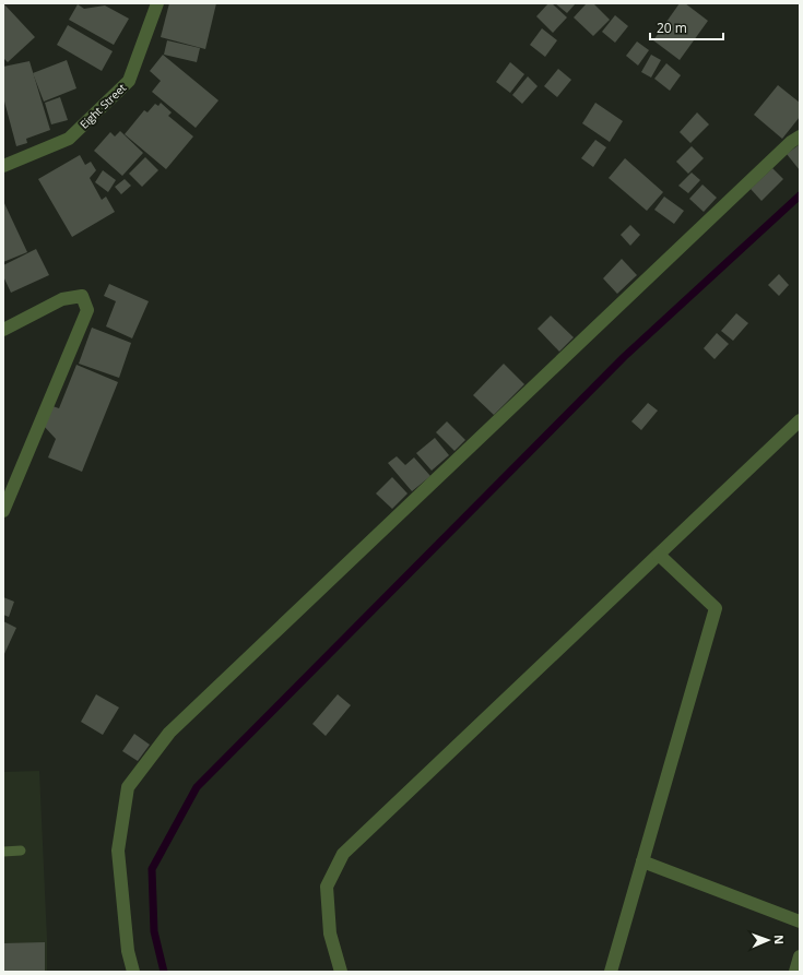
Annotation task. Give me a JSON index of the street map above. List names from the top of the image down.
{
  "streets": {
    "street": ["Eight Street"]
  },
  "scale_bar": "20 m",
  "north": "right"
}
